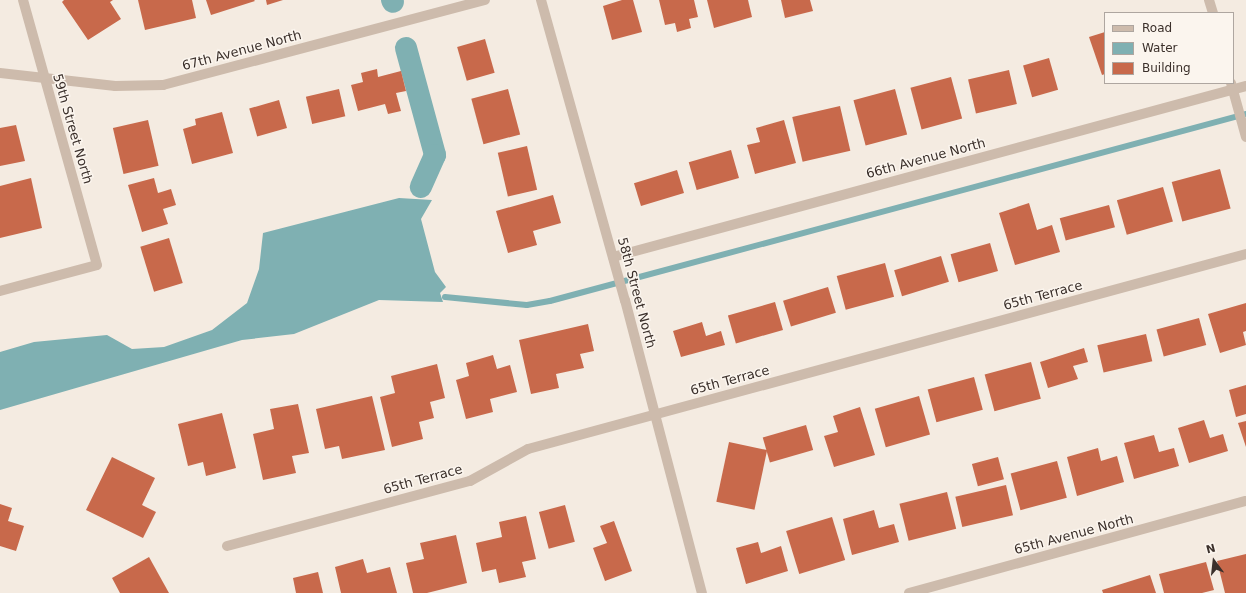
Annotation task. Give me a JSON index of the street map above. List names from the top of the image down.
{
  "streets": {
    "street": [
      "67th Avenue North",
      "59th Street North",
      "66th Avenue North",
      "58th Street North",
      "65th Terrace",
      "65th Avenue North"
    ]
  },
  "crossings": [
    ["67th Avenue North", "59th Street North"],
    ["66th Avenue North", "58th Street North"],
    ["58th Street North", "65th Terrace"]
  ],
  "legend": ["Road", "Water", "Building"],
  "north": "top"
}
